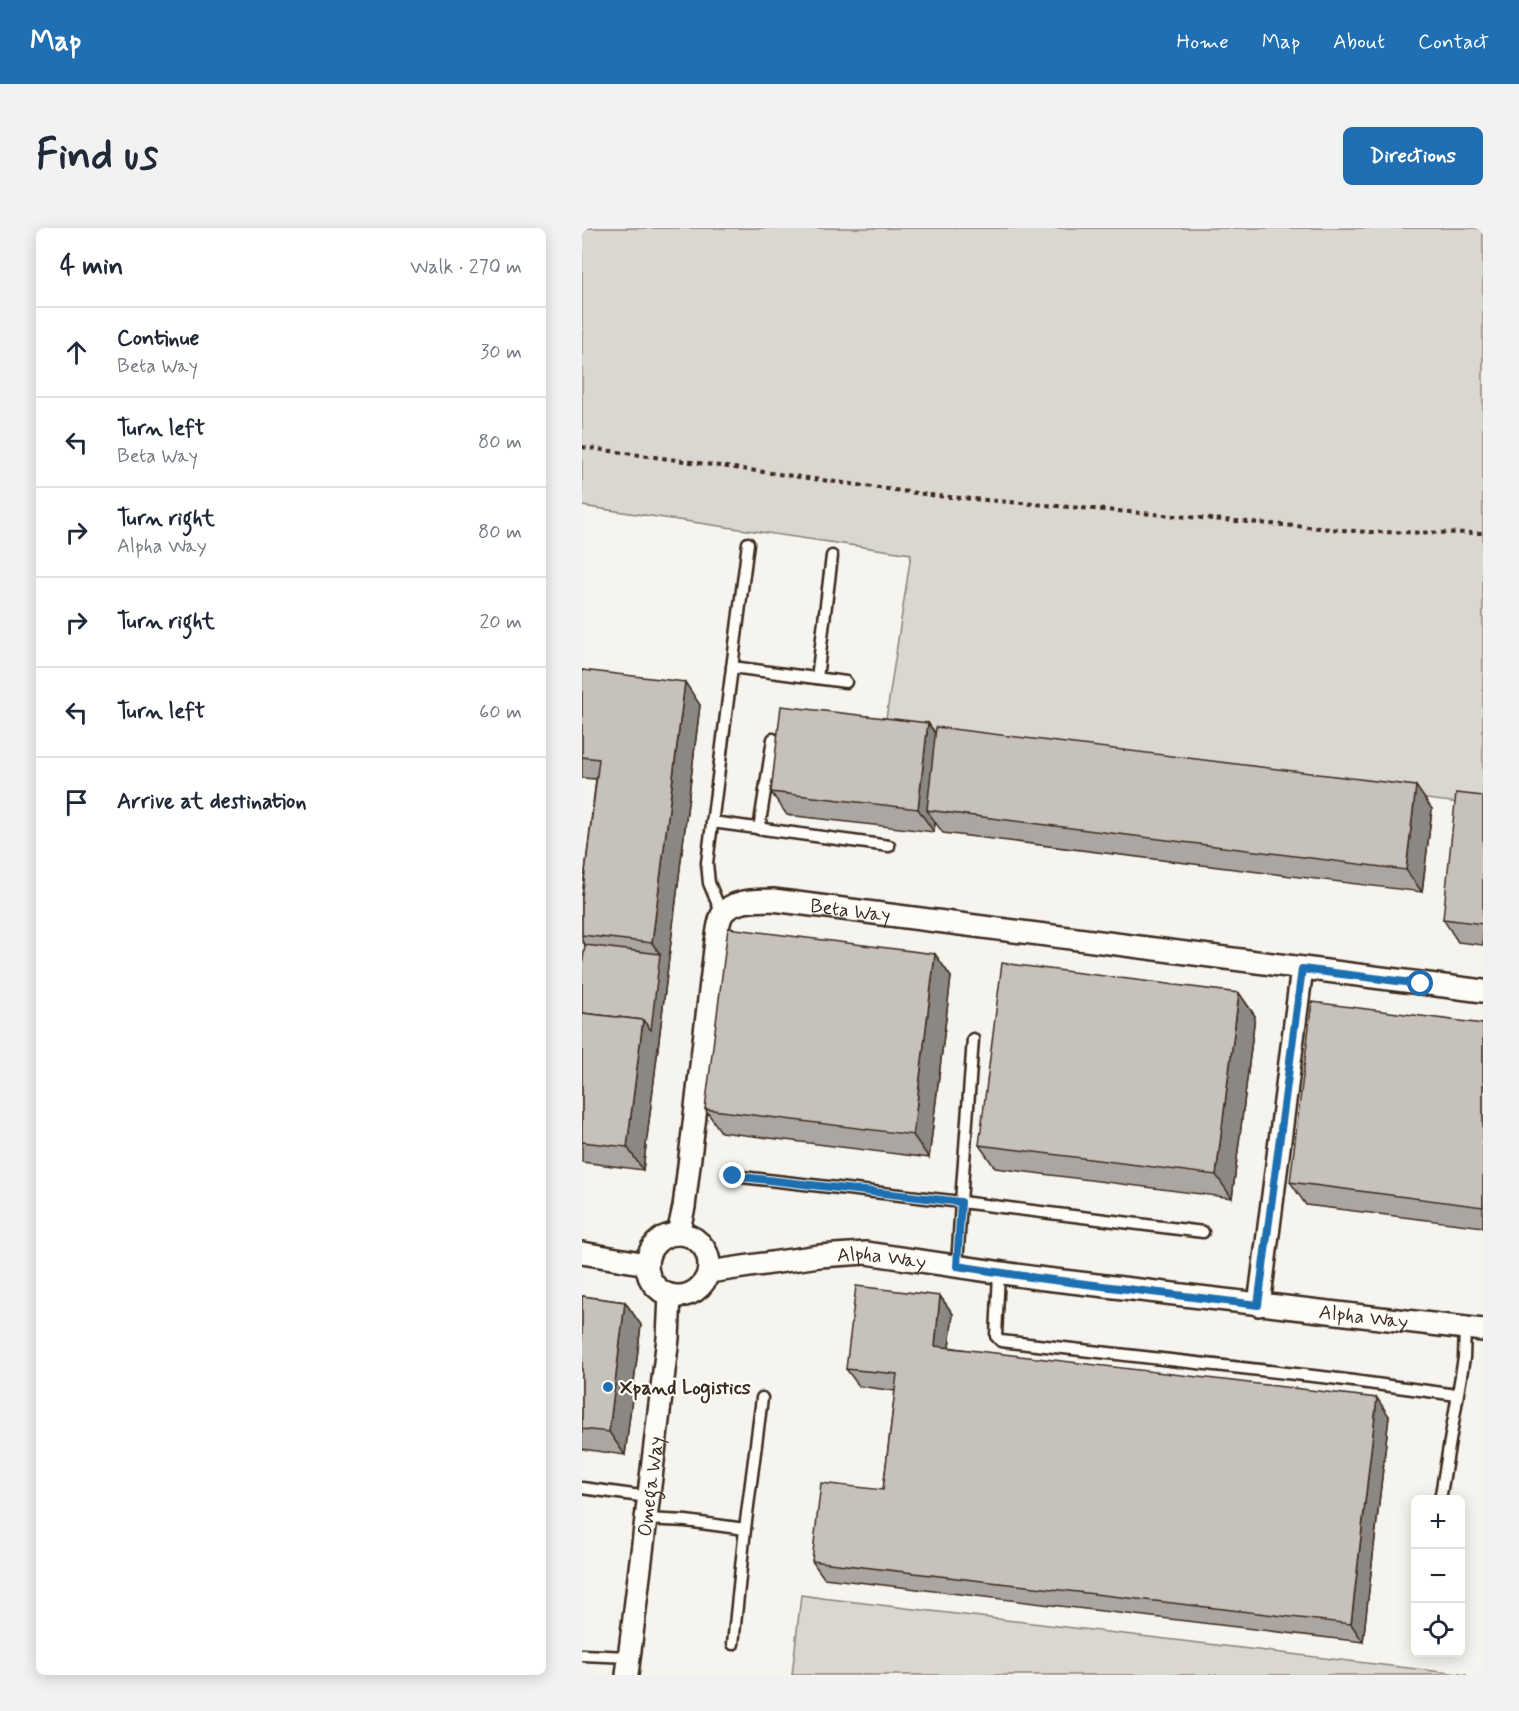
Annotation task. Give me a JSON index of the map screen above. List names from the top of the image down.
{
  "streets": {
    "street": ["Beta Way", "Alpha Way", "Omega Way"]
  },
  "crossings": [
    ["Alpha Way", "Omega Way"]
  ],
  "places": ["Xpand Logistics"],
  "page": {
    "header": "Map",
    "nav": [
      "Home",
      "Map",
      "About",
      "Contact"
    ],
    "buttons": "Directions",
    "title": "Find us",
    "heading": ["4 min", "Walk · 270 m"],
    "list": [
      ["Continue", "Beta Way", "30 m"],
      ["Turn left", "Beta Way", "80 m"],
      ["Turn right", "Alpha Way", "80 m"],
      ["Turn right", "20 m"],
      ["Turn left", "60 m"],
      "Arrive at destination"
    ],
    "map_buttons": ["+", "−"]
  }
}
